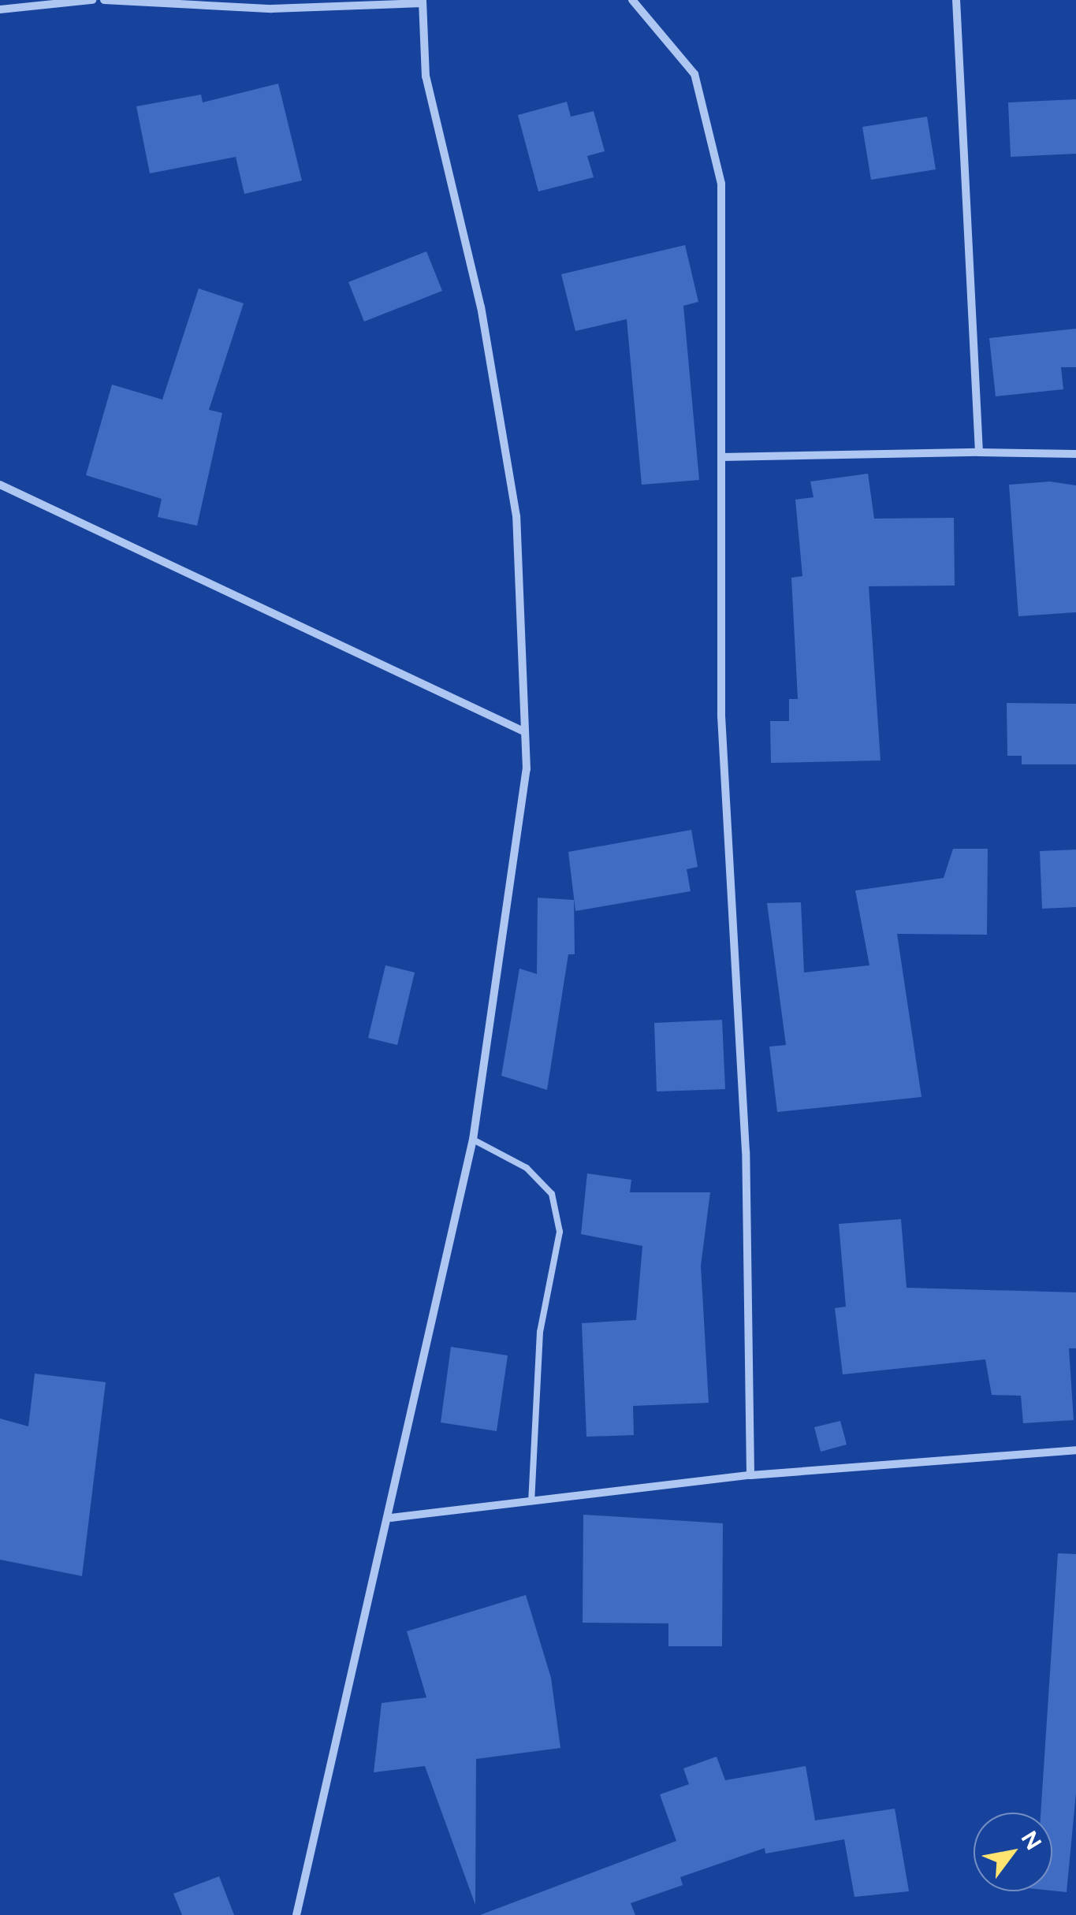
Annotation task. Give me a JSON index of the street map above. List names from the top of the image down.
{
  "north": "top right"
}
